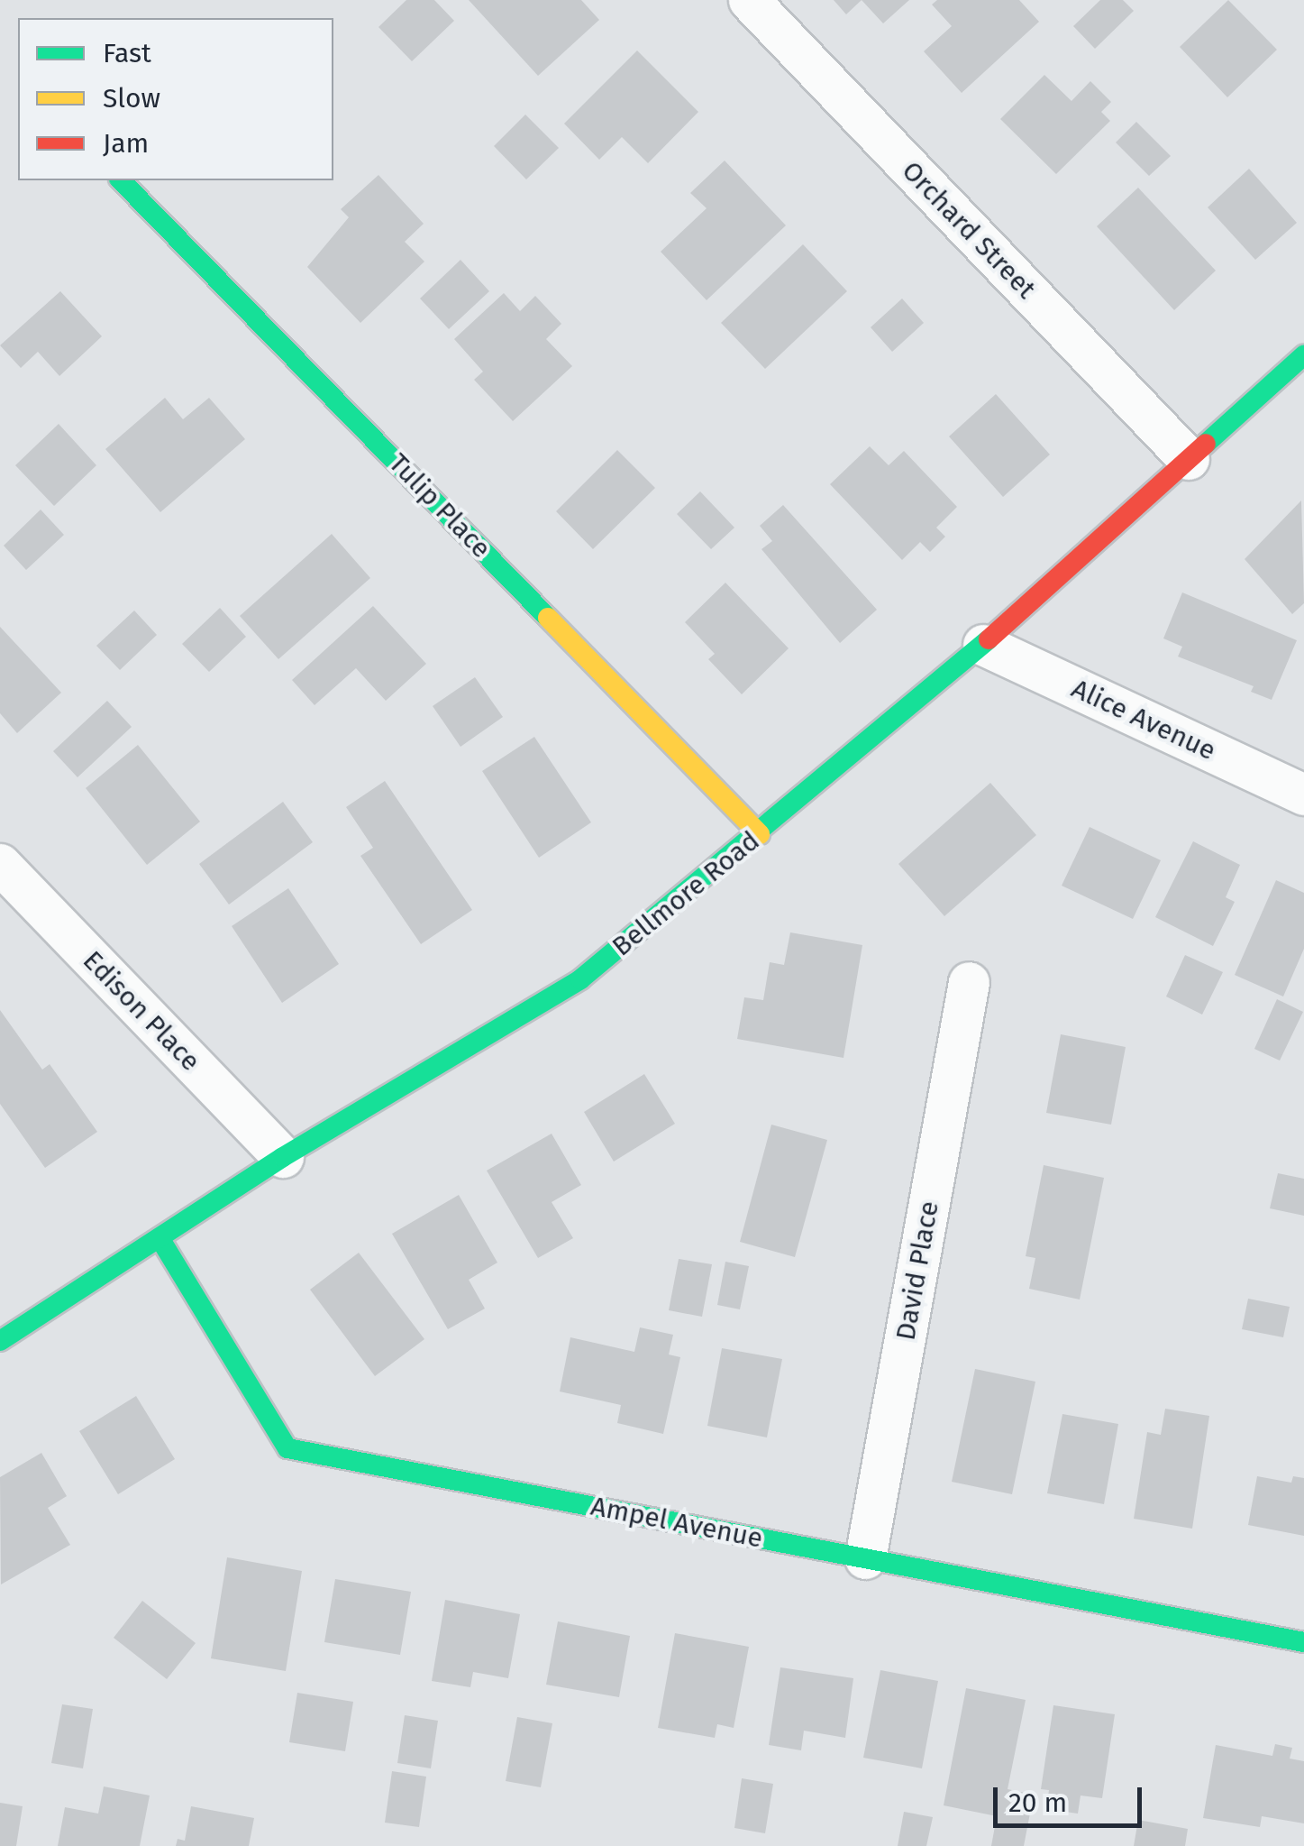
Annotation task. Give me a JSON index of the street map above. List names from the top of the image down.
{
  "streets": {
    "street": [
      "Orchard Street",
      "Tulip Place",
      "Alice Avenue",
      "Bellmore Road",
      "Edison Place",
      "David Place",
      "Ampel Avenue"
    ]
  },
  "crossings": [
    ["Orchard Street", "Bellmore Road"],
    ["Tulip Place", "Bellmore Road"],
    ["Alice Avenue", "Bellmore Road"],
    ["Bellmore Road", "Edison Place"],
    ["Bellmore Road", "Ampel Avenue"],
    ["David Place", "Ampel Avenue"]
  ],
  "legend": ["Fast", "Slow", "Jam"],
  "scale_bar": "20 m"
}
